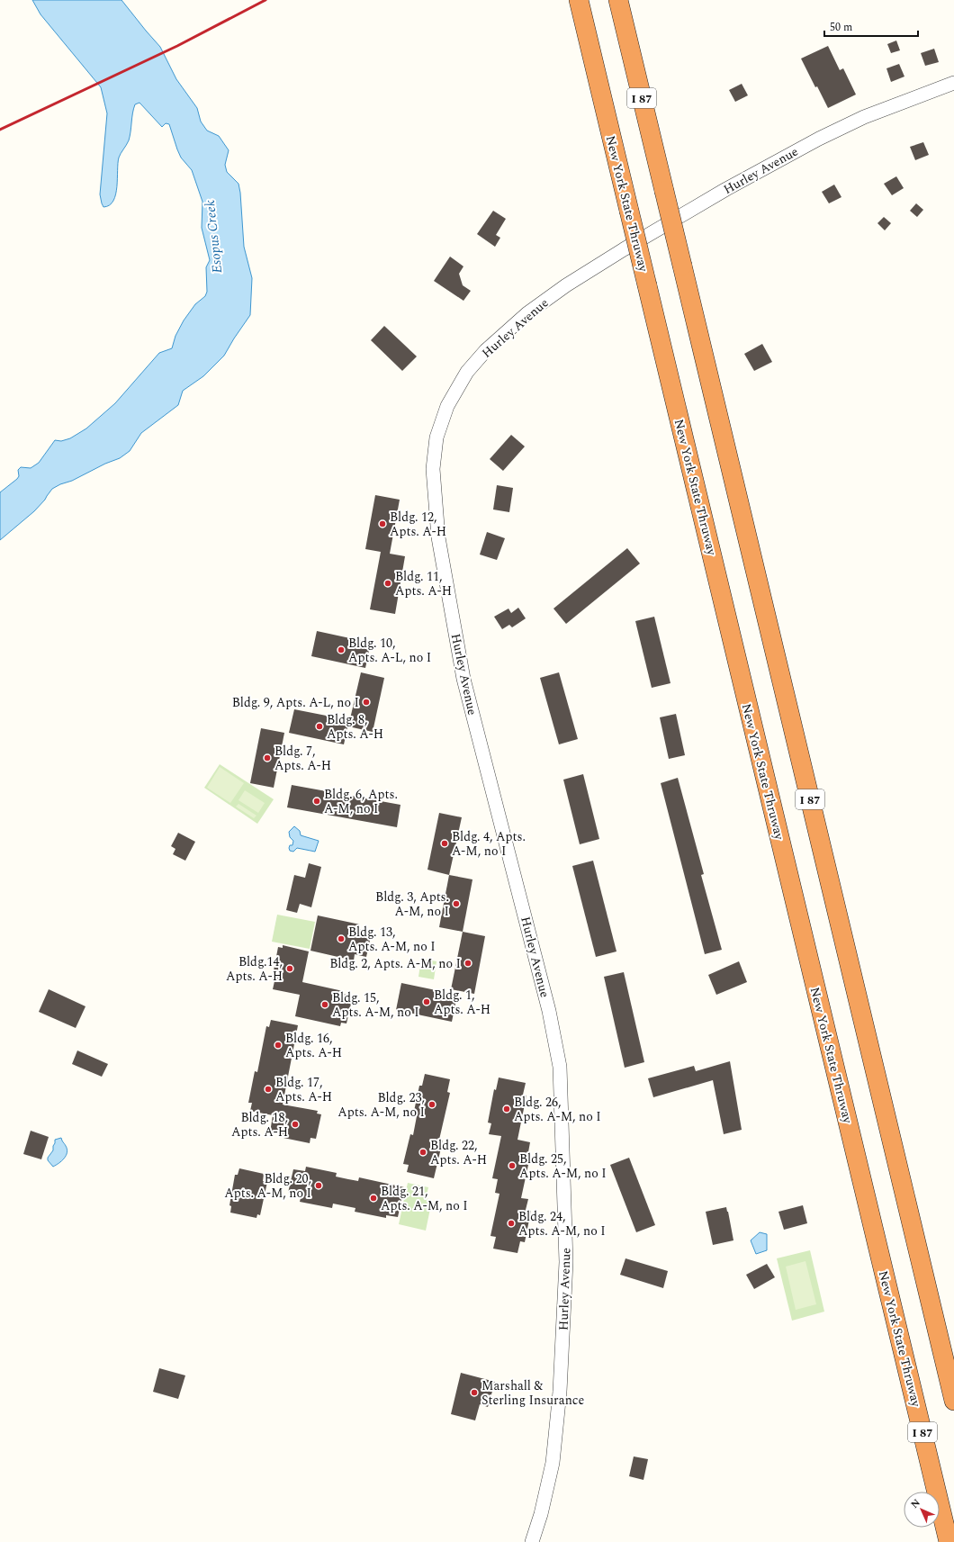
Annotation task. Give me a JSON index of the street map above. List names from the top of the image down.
{
  "streets": {
    "highway": ["I 87", "New York State Thruway"],
    "street": ["Hurley Avenue"]
  },
  "water": ["Esopus Creek"],
  "places": [
    "Bldg. 12, Apts. A-H",
    "Bldg. 11, Apts. A-H",
    "Bldg. 10, Apts. A-L, no I",
    "Bldg. 9, Apts. A-L, no I",
    "Bldg. 8, Apts. A-H",
    "Bldg. 7, Apts. A-H",
    "Bldg. 6, Apts. A-M, no I",
    "Bldg. 4, Apts. A-M, no I",
    "Bldg. 3, Apts. A-M, no I",
    "Bldg. 13, Apts. A-M, no I",
    "Bldg. 2, Apts. A-M, no I",
    "Bldg.14, Apts. A-H",
    "Bldg. 1, Apts. A-H",
    "Bldg. 15, Apts. A-M, no I",
    "Bldg. 16, Apts. A-H",
    "Bldg. 17, Apts. A-H",
    "Bldg. 23, Apts. A-M, no I",
    "Bldg. 26, Apts. A-M, no I",
    "Bldg. 18, Apts. A-H",
    "Bldg. 22, Apts. A-H",
    "Bldg. 25, Apts. A-M, no I",
    "Bldg. 20, Apts. A-M, no I",
    "Bldg. 21, Apts. A-M, no I",
    "Bldg. 24, Apts. A-M, no I",
    "Marshall & Sterling Insurance"
  ],
  "scale_bar": "50 m",
  "north": "top left"
}
